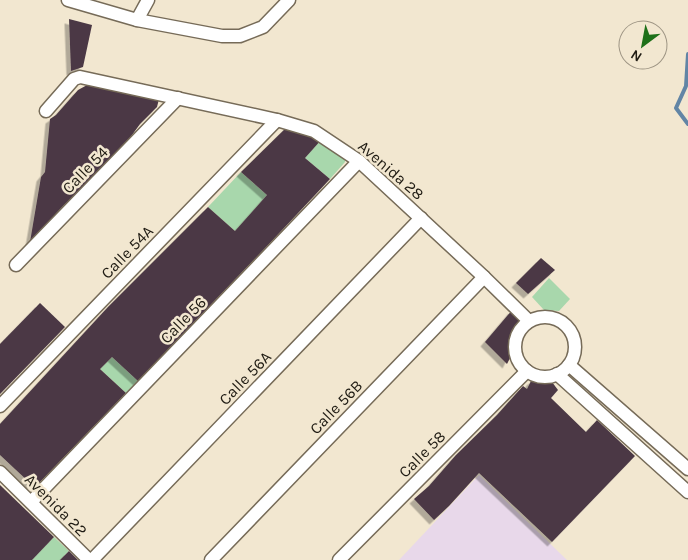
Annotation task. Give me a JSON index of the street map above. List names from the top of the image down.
{
  "streets": {
    "street": [
      "Calle 54",
      "Avenida 28",
      "Calle 54A",
      "Calle 56",
      "Calle 56A",
      "Calle 56B",
      "Calle 58",
      "Avenida 22"
    ]
  },
  "crossings": [
    ["Calle 54", "Avenida 28"],
    ["Avenida 28", "Calle 54A"],
    ["Avenida 28", "Calle 56"],
    ["Avenida 28", "Calle 56A"],
    ["Avenida 28", "Calle 56B"],
    ["Avenida 28", "Calle 58"],
    ["Calle 56", "Avenida 22"],
    ["Calle 56A", "Avenida 22"]
  ],
  "north": "bottom left"
}
